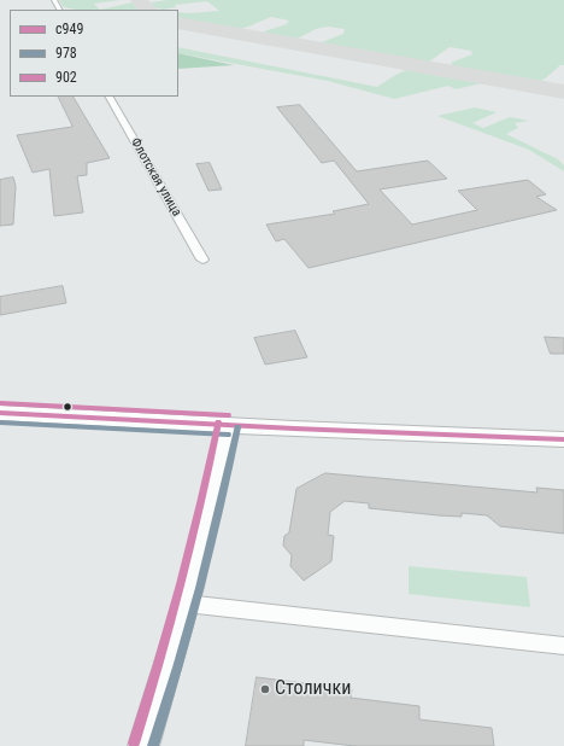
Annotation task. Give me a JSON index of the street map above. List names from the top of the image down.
{
  "streets": {
    "street": ["Флотская улица"]
  },
  "places": ["Столички"],
  "lines": ["transit line 902", "transit line с949", "transit line 978"],
  "legend": ["с949", "978", "902"]
}
